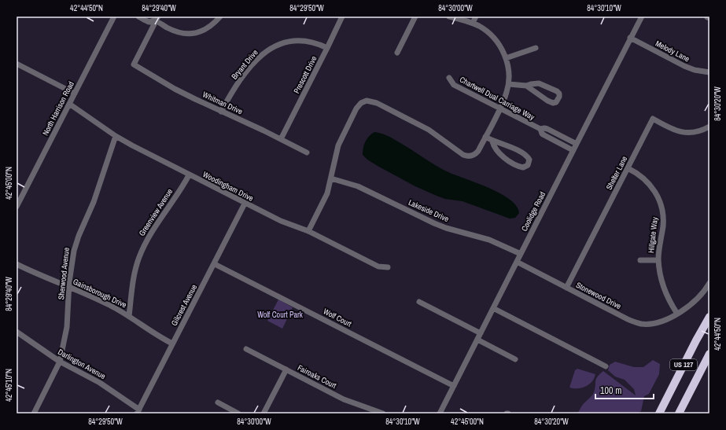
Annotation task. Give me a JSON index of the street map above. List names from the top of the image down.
{
  "streets": {
    "highway": ["US 127"],
    "street": [
      "Melody Lane",
      "Bryant Drive",
      "Prescott Drive",
      "Chartwell Dual Carriage Way",
      "Whitman Drive",
      "North Harrison Road",
      "Shelter Lane",
      "Woodingham Drive",
      "Lakeside Drive",
      "Coolidge Road",
      "Greenview Avenue",
      "Hillgate Way",
      "Sherwood Avenue",
      "Gainsborough Drive",
      "Stonewood Drive",
      "Gilcrest Avenue",
      "Wolf Court",
      "Darlington Avenue",
      "Fairoaks Court"
    ]
  },
  "crossings": [
    ["Melody Lane", "Coolidge Road"],
    ["Bryant Drive", "Prescott Drive"],
    ["Bryant Drive", "Whitman Drive"],
    ["Prescott Drive", "Whitman Drive"],
    ["Chartwell Dual Carriage Way", "Coolidge Road"],
    ["North Harrison Road", "Woodingham Drive"],
    ["Shelter Lane", "Hillgate Way"],
    ["Shelter Lane", "Stonewood Drive"],
    ["Woodingham Drive", "Greenview Avenue"],
    ["Woodingham Drive", "Sherwood Avenue"],
    ["Woodingham Drive", "Gilcrest Avenue"],
    ["Lakeside Drive", "Coolidge Road"],
    ["Coolidge Road", "Stonewood Drive"],
    ["Coolidge Road", "Wolf Court"],
    ["Greenview Avenue", "Gainsborough Drive"],
    ["Hillgate Way", "Stonewood Drive"],
    ["Sherwood Avenue", "Gainsborough Drive"],
    ["Sherwood Avenue", "Darlington Avenue"],
    ["Gainsborough Drive", "Gilcrest Avenue"],
    ["Gilcrest Avenue", "Wolf Court"],
    ["Gilcrest Avenue", "Darlington Avenue"]
  ],
  "parks": ["Wolf Court Park"],
  "scale_bar": "100 m",
  "coordinates": [
    "42°44'50\"N",
    "84°29'40\"W",
    "84°29'50\"W",
    "84°30'00\"W",
    "84°30'10\"W",
    "84°30'20\"W",
    "42°45'00\"N",
    "42°45'10\"N"
  ]
}
